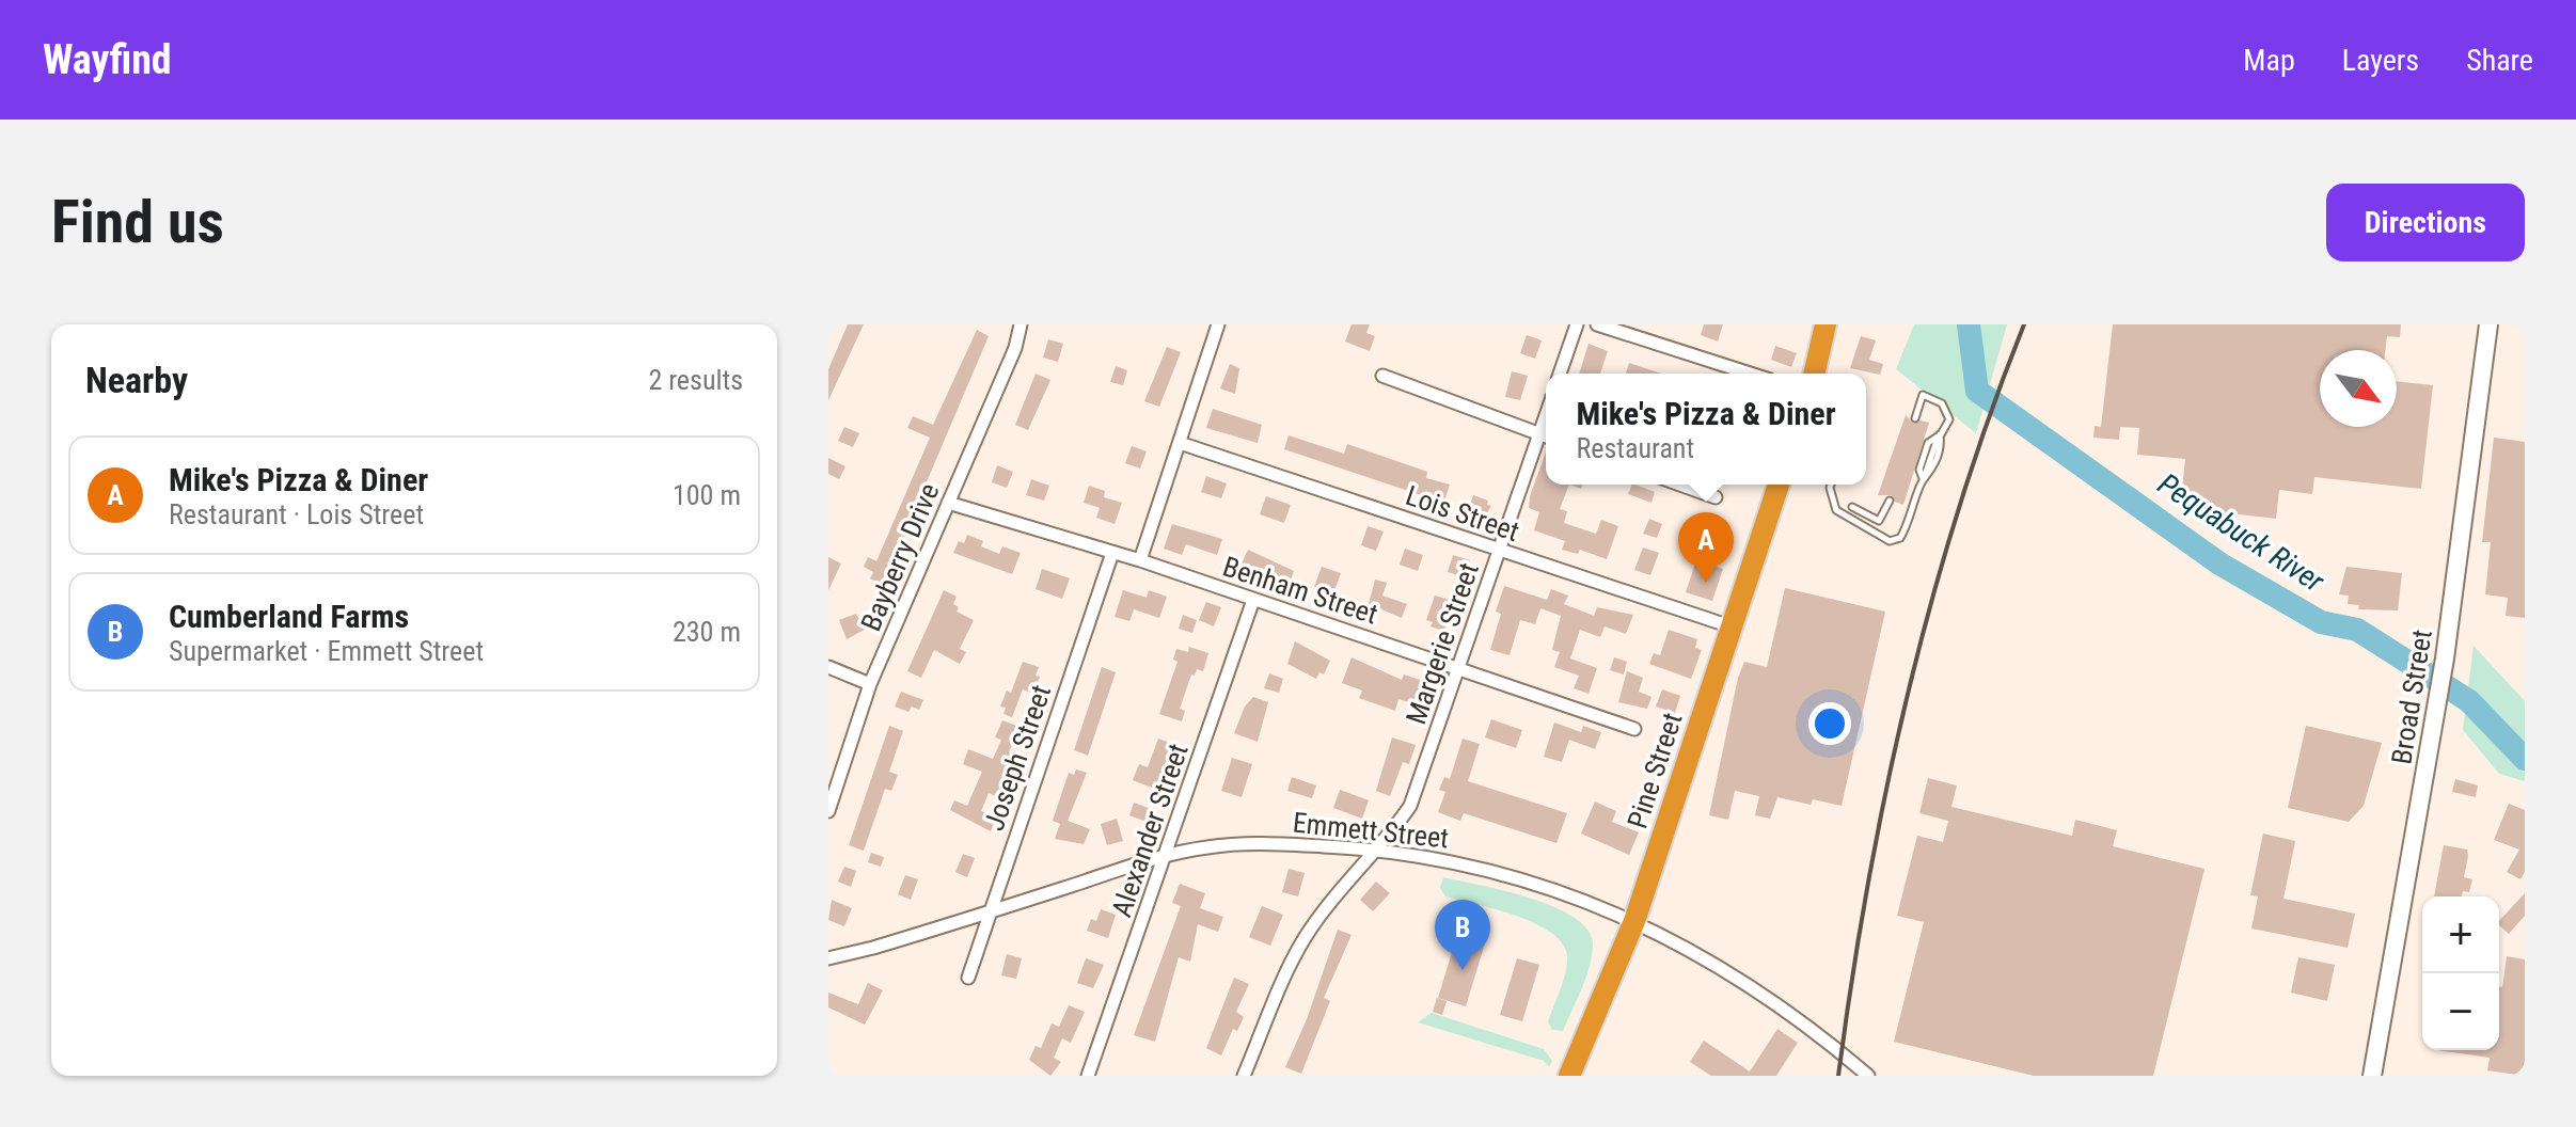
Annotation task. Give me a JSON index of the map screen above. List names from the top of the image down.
{
  "streets": {
    "highway": ["Pine Street"],
    "main road": ["Broad Street"],
    "street": [
      "Lois Street",
      "Bayberry Drive",
      "Benham Street",
      "Margerie Street",
      "Joseph Street",
      "Alexander Street",
      "Emmett Street"
    ]
  },
  "crossings": [
    ["Lois Street", "Margerie Street"],
    ["Lois Street", "Pine Street"],
    ["Bayberry Drive", "Benham Street"],
    ["Benham Street", "Margerie Street"],
    ["Benham Street", "Joseph Street"],
    ["Benham Street", "Alexander Street"],
    ["Margerie Street", "Emmett Street"],
    ["Joseph Street", "Emmett Street"],
    ["Pine Street", "Emmett Street"],
    ["Alexander Street", "Emmett Street"]
  ],
  "water": ["Pequabuck River"],
  "north": "bottom right",
  "page": {
    "header": "Wayfind",
    "nav": ["Map", "Layers", "Share"],
    "buttons": "Directions",
    "title": "Find us",
    "heading": ["Nearby", "2 results"],
    "popup": ["Mike's Pizza & Diner", "Restaurant"],
    "list": [
      {
        "mark": "A",
        "name": "Mike's Pizza & Diner",
        "note": "Restaurant · Lois Street",
        "value": "100 m"
      },
      {
        "mark": "B",
        "name": "Cumberland Farms",
        "note": "Supermarket · Emmett Street",
        "value": "230 m"
      }
    ],
    "pins": ["A", "B"],
    "map_buttons": ["+", "−"]
  }
}
